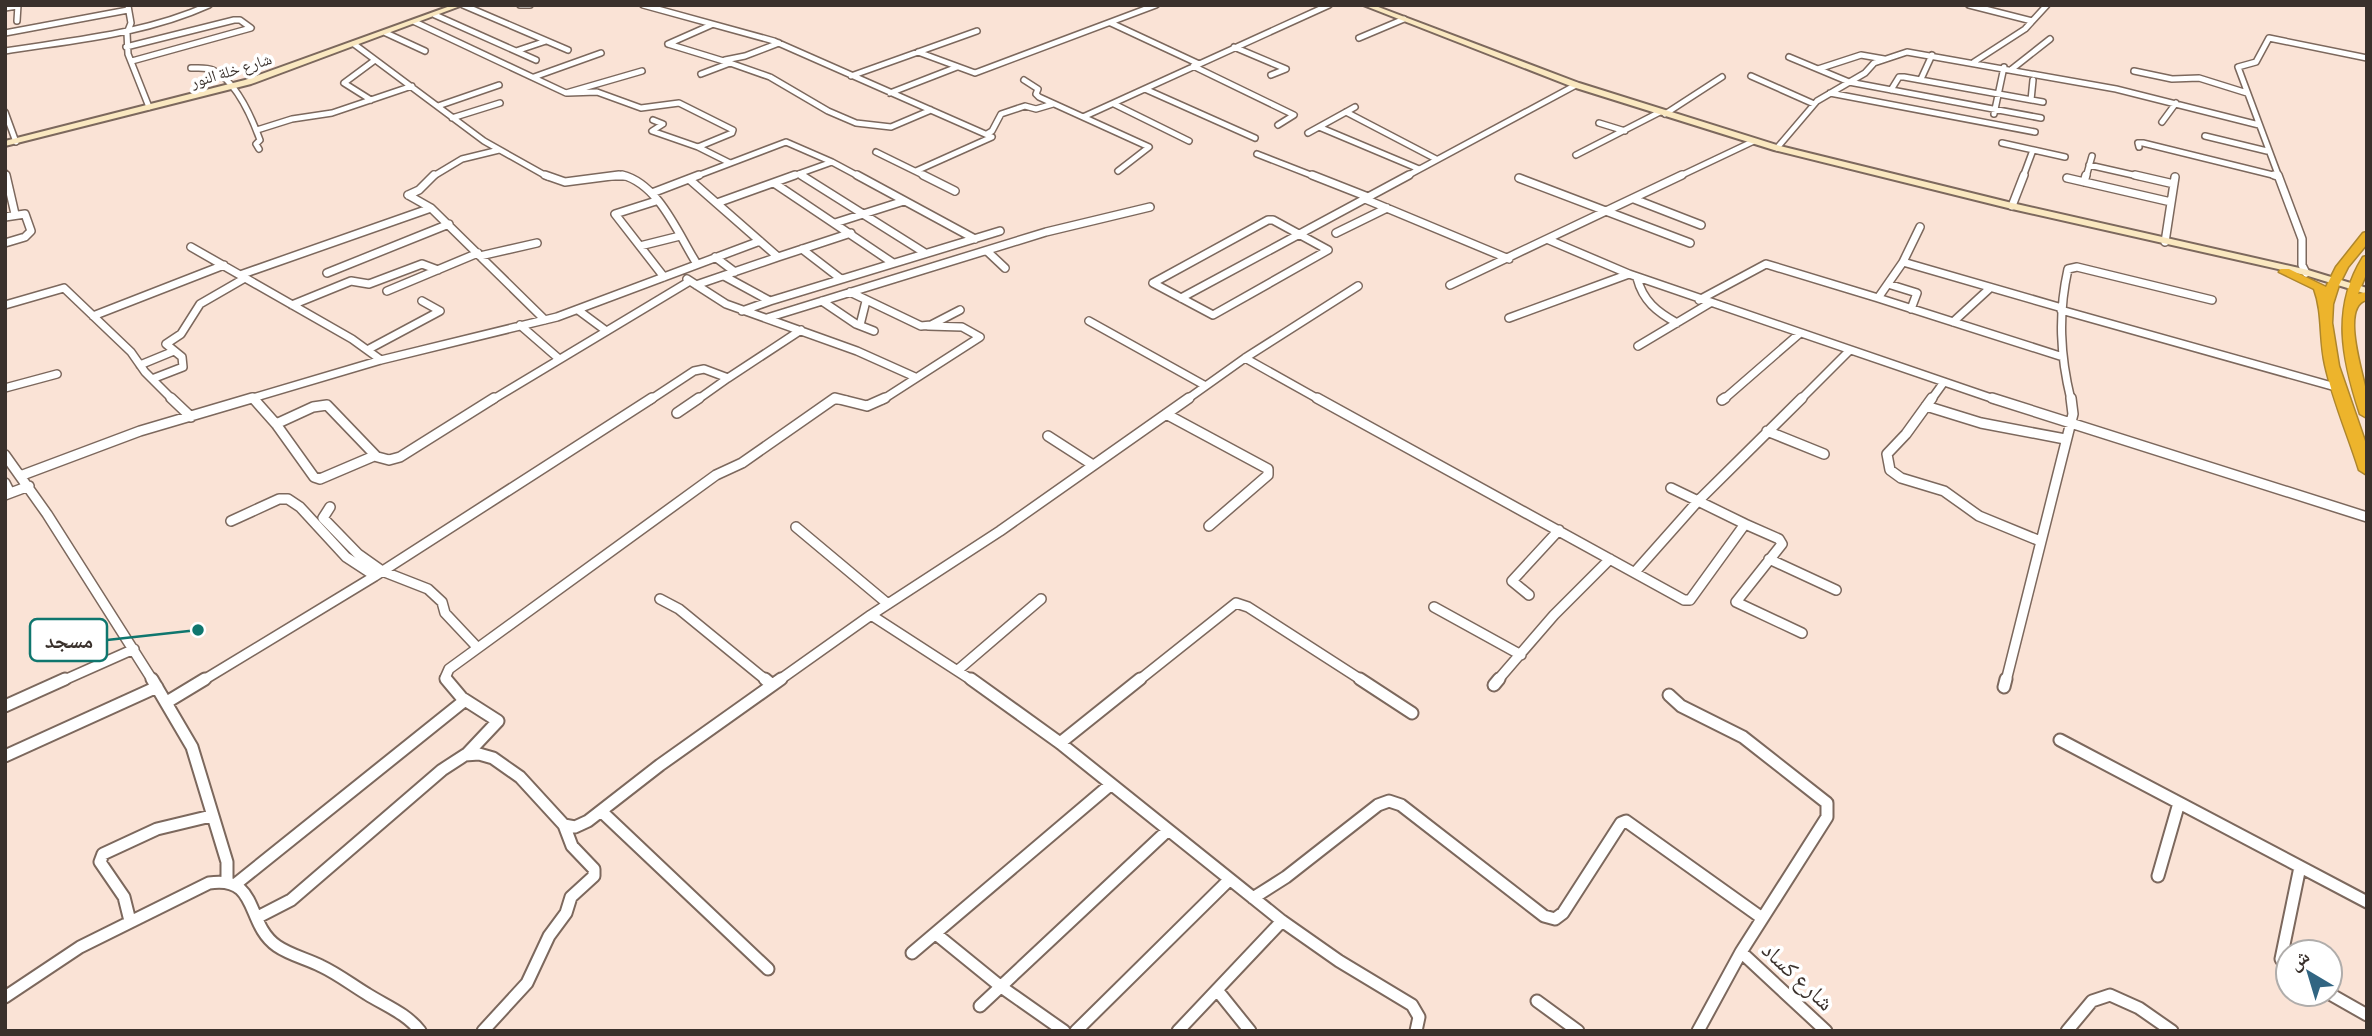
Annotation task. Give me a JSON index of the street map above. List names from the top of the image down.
{
  "streets": {
    "main road": ["شارع خلة النور"],
    "street": ["شارع كساد"]
  },
  "places": ["مسجد"],
  "north": "top left"
}
